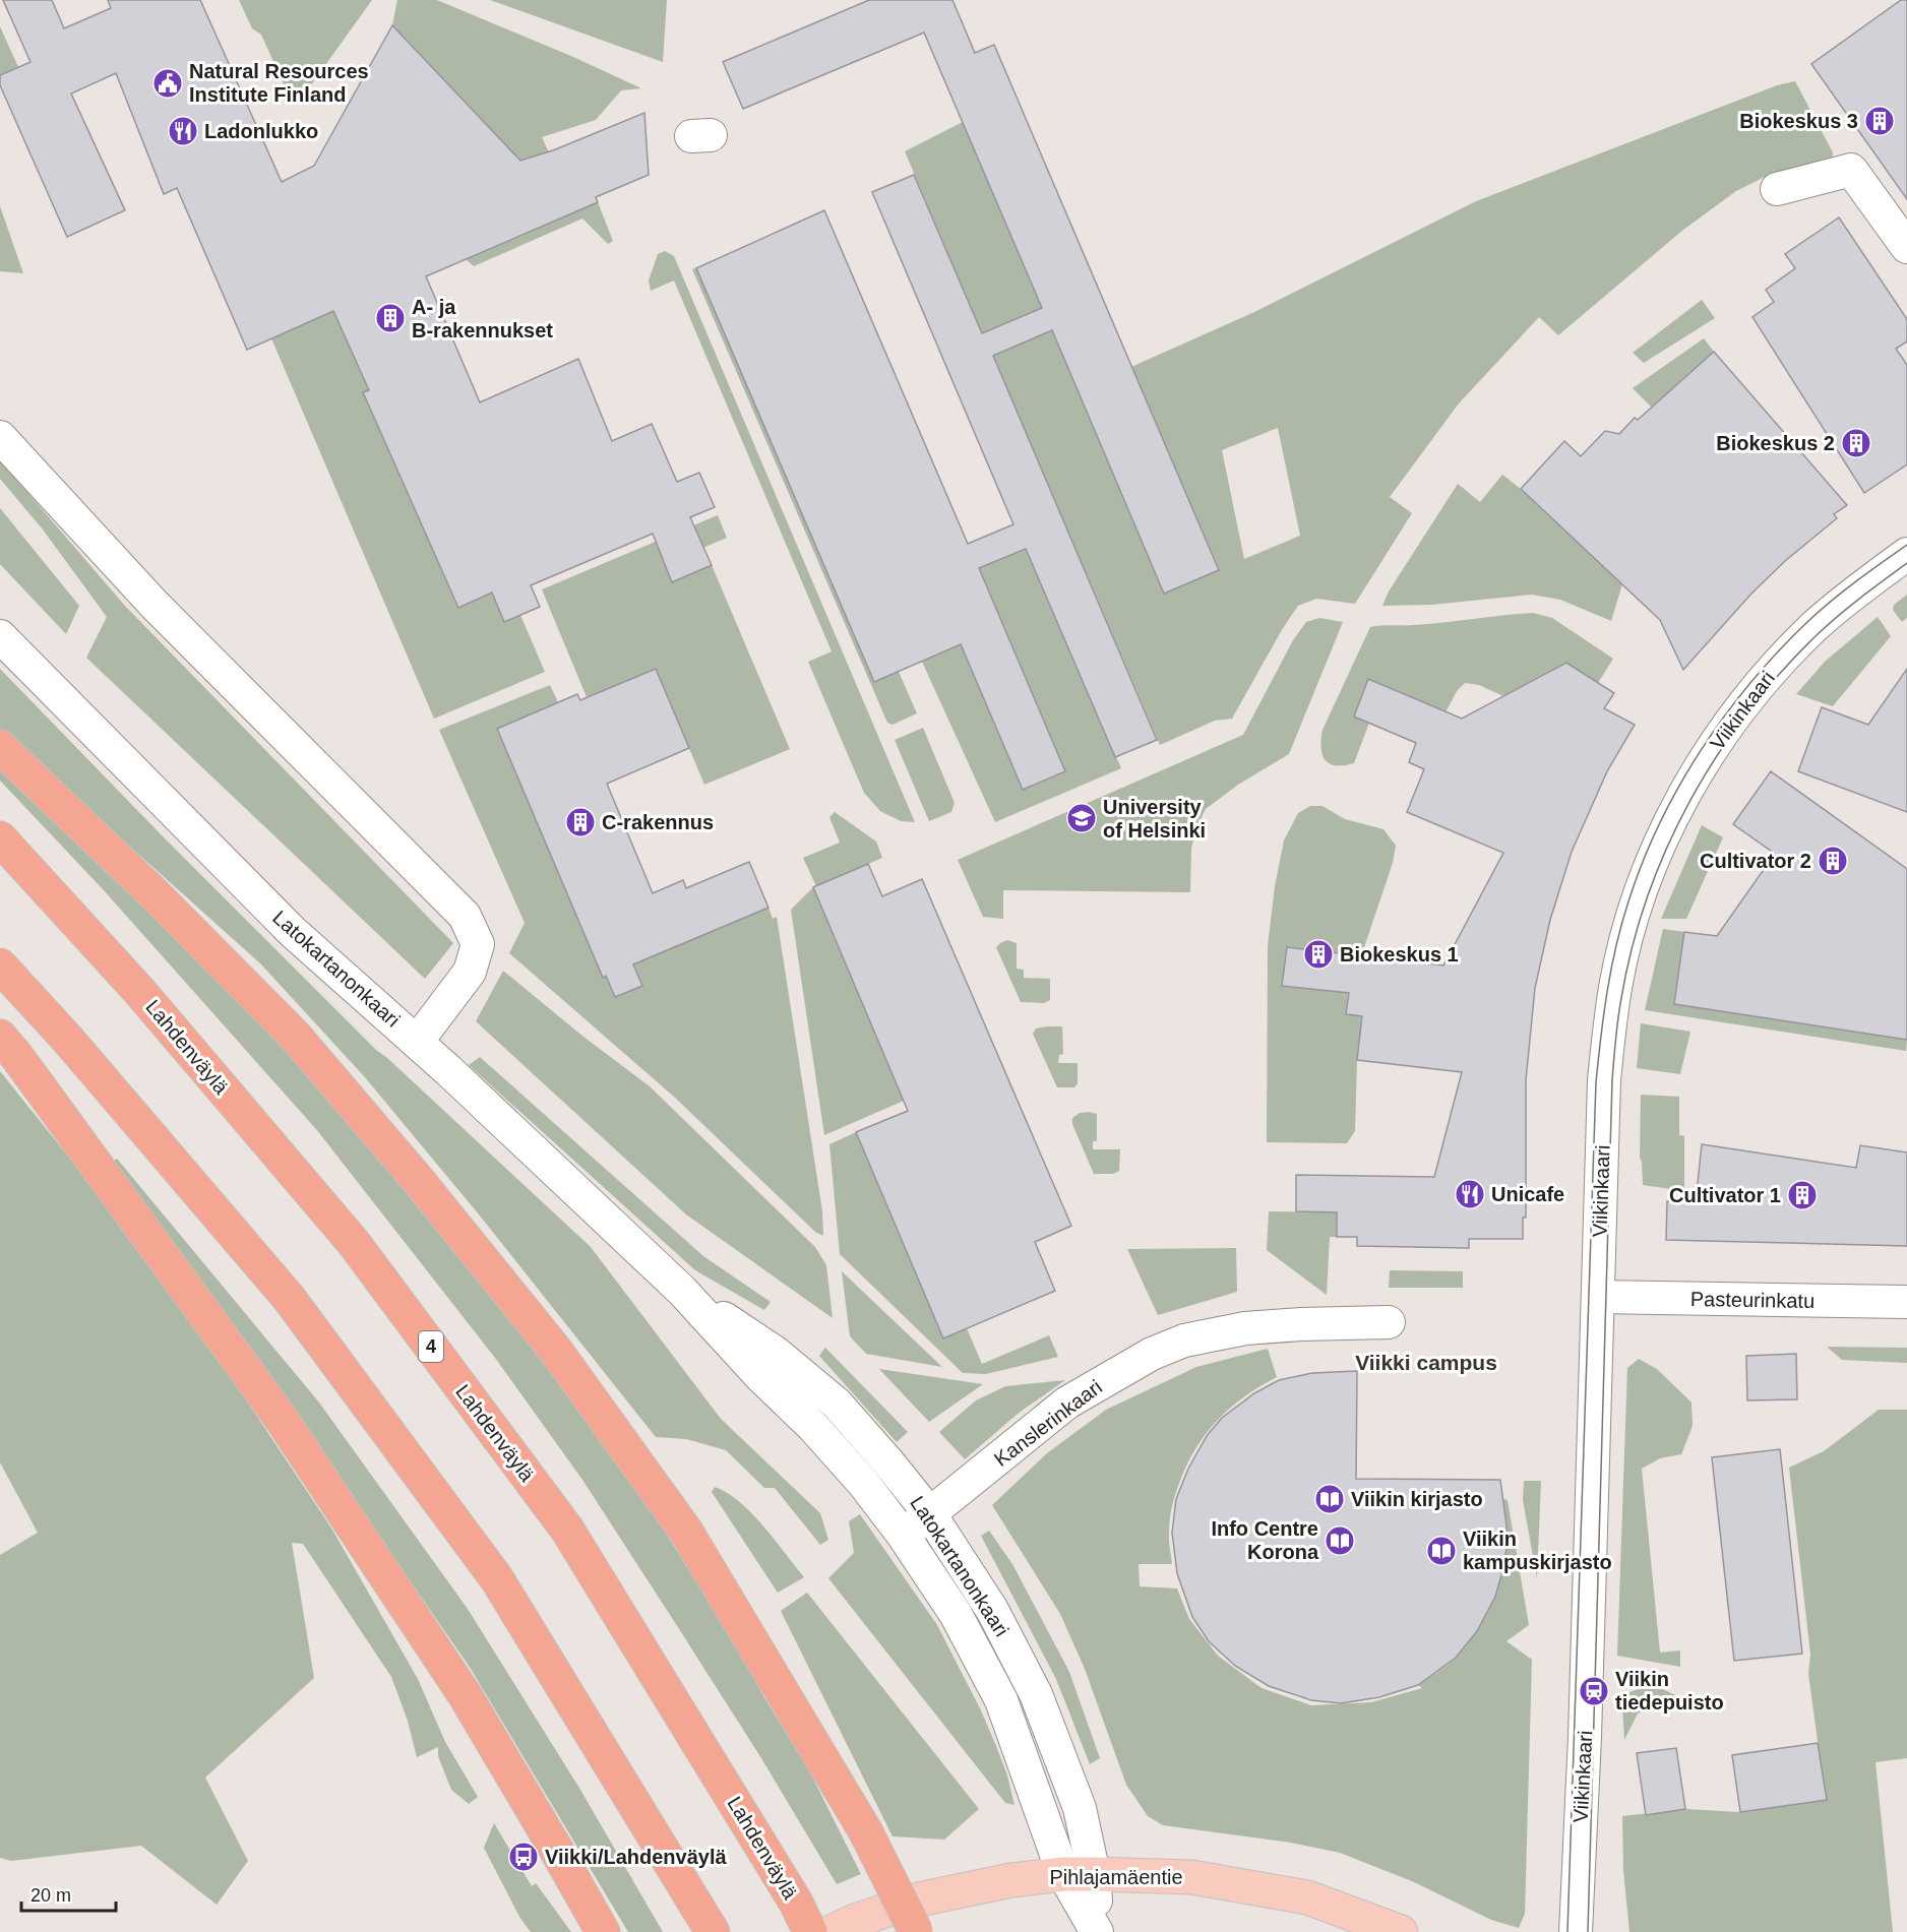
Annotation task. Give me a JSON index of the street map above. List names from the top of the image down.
{
  "streets": {
    "highway": ["Lahdenväylä", "4"],
    "main road": ["Pihlajamäentie"],
    "street": [
      "Viikinkaari",
      "Latokartanonkaari",
      "Pasteurinkatu",
      "Kanslerinkaari"
    ]
  },
  "crossings": [
    ["Viikinkaari", "Pasteurinkatu"],
    ["Latokartanonkaari", "Kanslerinkaari"],
    ["Latokartanonkaari", "Pihlajamäentie"]
  ],
  "districts": ["Viikki campus"],
  "places": {
    "public building": ["Natural Resources Institute Finland"],
    "building": [
      "Biokeskus 3",
      "A- ja B-rakennukset",
      "Biokeskus 2",
      "C-rakennus",
      "Cultivator 2",
      "Biokeskus 1",
      "Cultivator 1"
    ],
    "restaurant": ["Ladonlukko", "Unicafe"],
    "school or university": ["University of Helsinki"],
    "library": ["Viikin kirjasto", "Info Centre Korona", "Viikin kampuskirjasto"],
    "station": ["Viikin tiedepuisto"],
    "bus stop": ["Viikki/Lahdenväylä"]
  },
  "scale_bar": "20 m"
}
